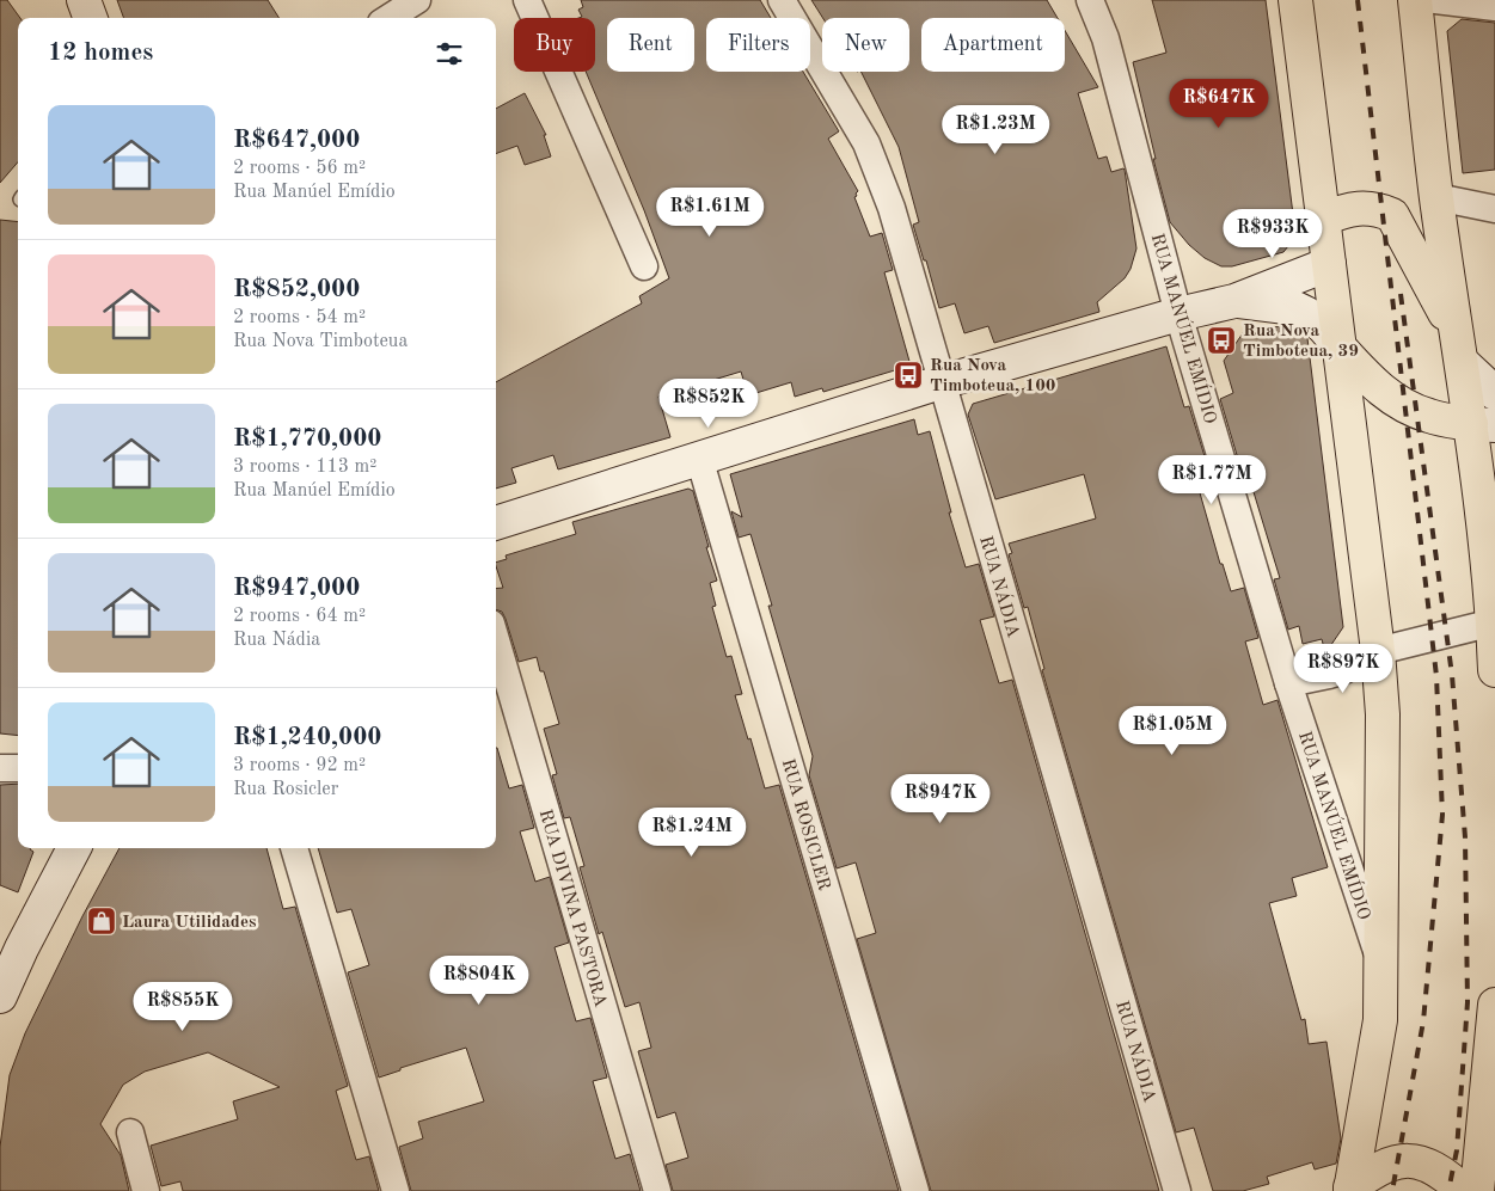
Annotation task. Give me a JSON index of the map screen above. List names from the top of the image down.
{
  "streets": {
    "street": [
      "RUA MANÚEL EMÍDIO",
      "RUA NÁDIA",
      "RUA ROSICLER",
      "RUA DIVINA PASTORA"
    ]
  },
  "places": {
    "bus stop": ["Rua Nova Timboteua, 39", "Rua Nova Timboteua, 100"],
    "shop": ["Laura Utilidades"]
  },
  "page": {
    "chip": [
      "Buy",
      "Rent",
      "Filters",
      "New",
      "Apartment"
    ],
    "heading": "12 homes",
    "price": [
      "R$647K",
      "R$1.23M",
      "R$1.61M",
      "R$933K",
      "R$852K",
      "R$1.77M",
      "R$897K",
      "R$1.05M",
      "R$947K",
      "R$1.24M",
      "R$804K",
      "R$855K"
    ],
    "list": [
      {
        "name": "R$647,000",
        "note": "2 rooms · 56 m² · Rua Manúel Emídio"
      },
      {
        "name": "R$852,000",
        "note": "2 rooms · 54 m² · Rua Nova Timboteua"
      },
      {
        "name": "R$1,770,000",
        "note": "3 rooms · 113 m² · Rua Manúel Emídio"
      },
      {
        "name": "R$947,000",
        "note": "2 rooms · 64 m² · Rua Nádia"
      },
      {
        "name": "R$1,240,000",
        "note": "3 rooms · 92 m² · Rua Rosicler"
      }
    ]
  }
}
